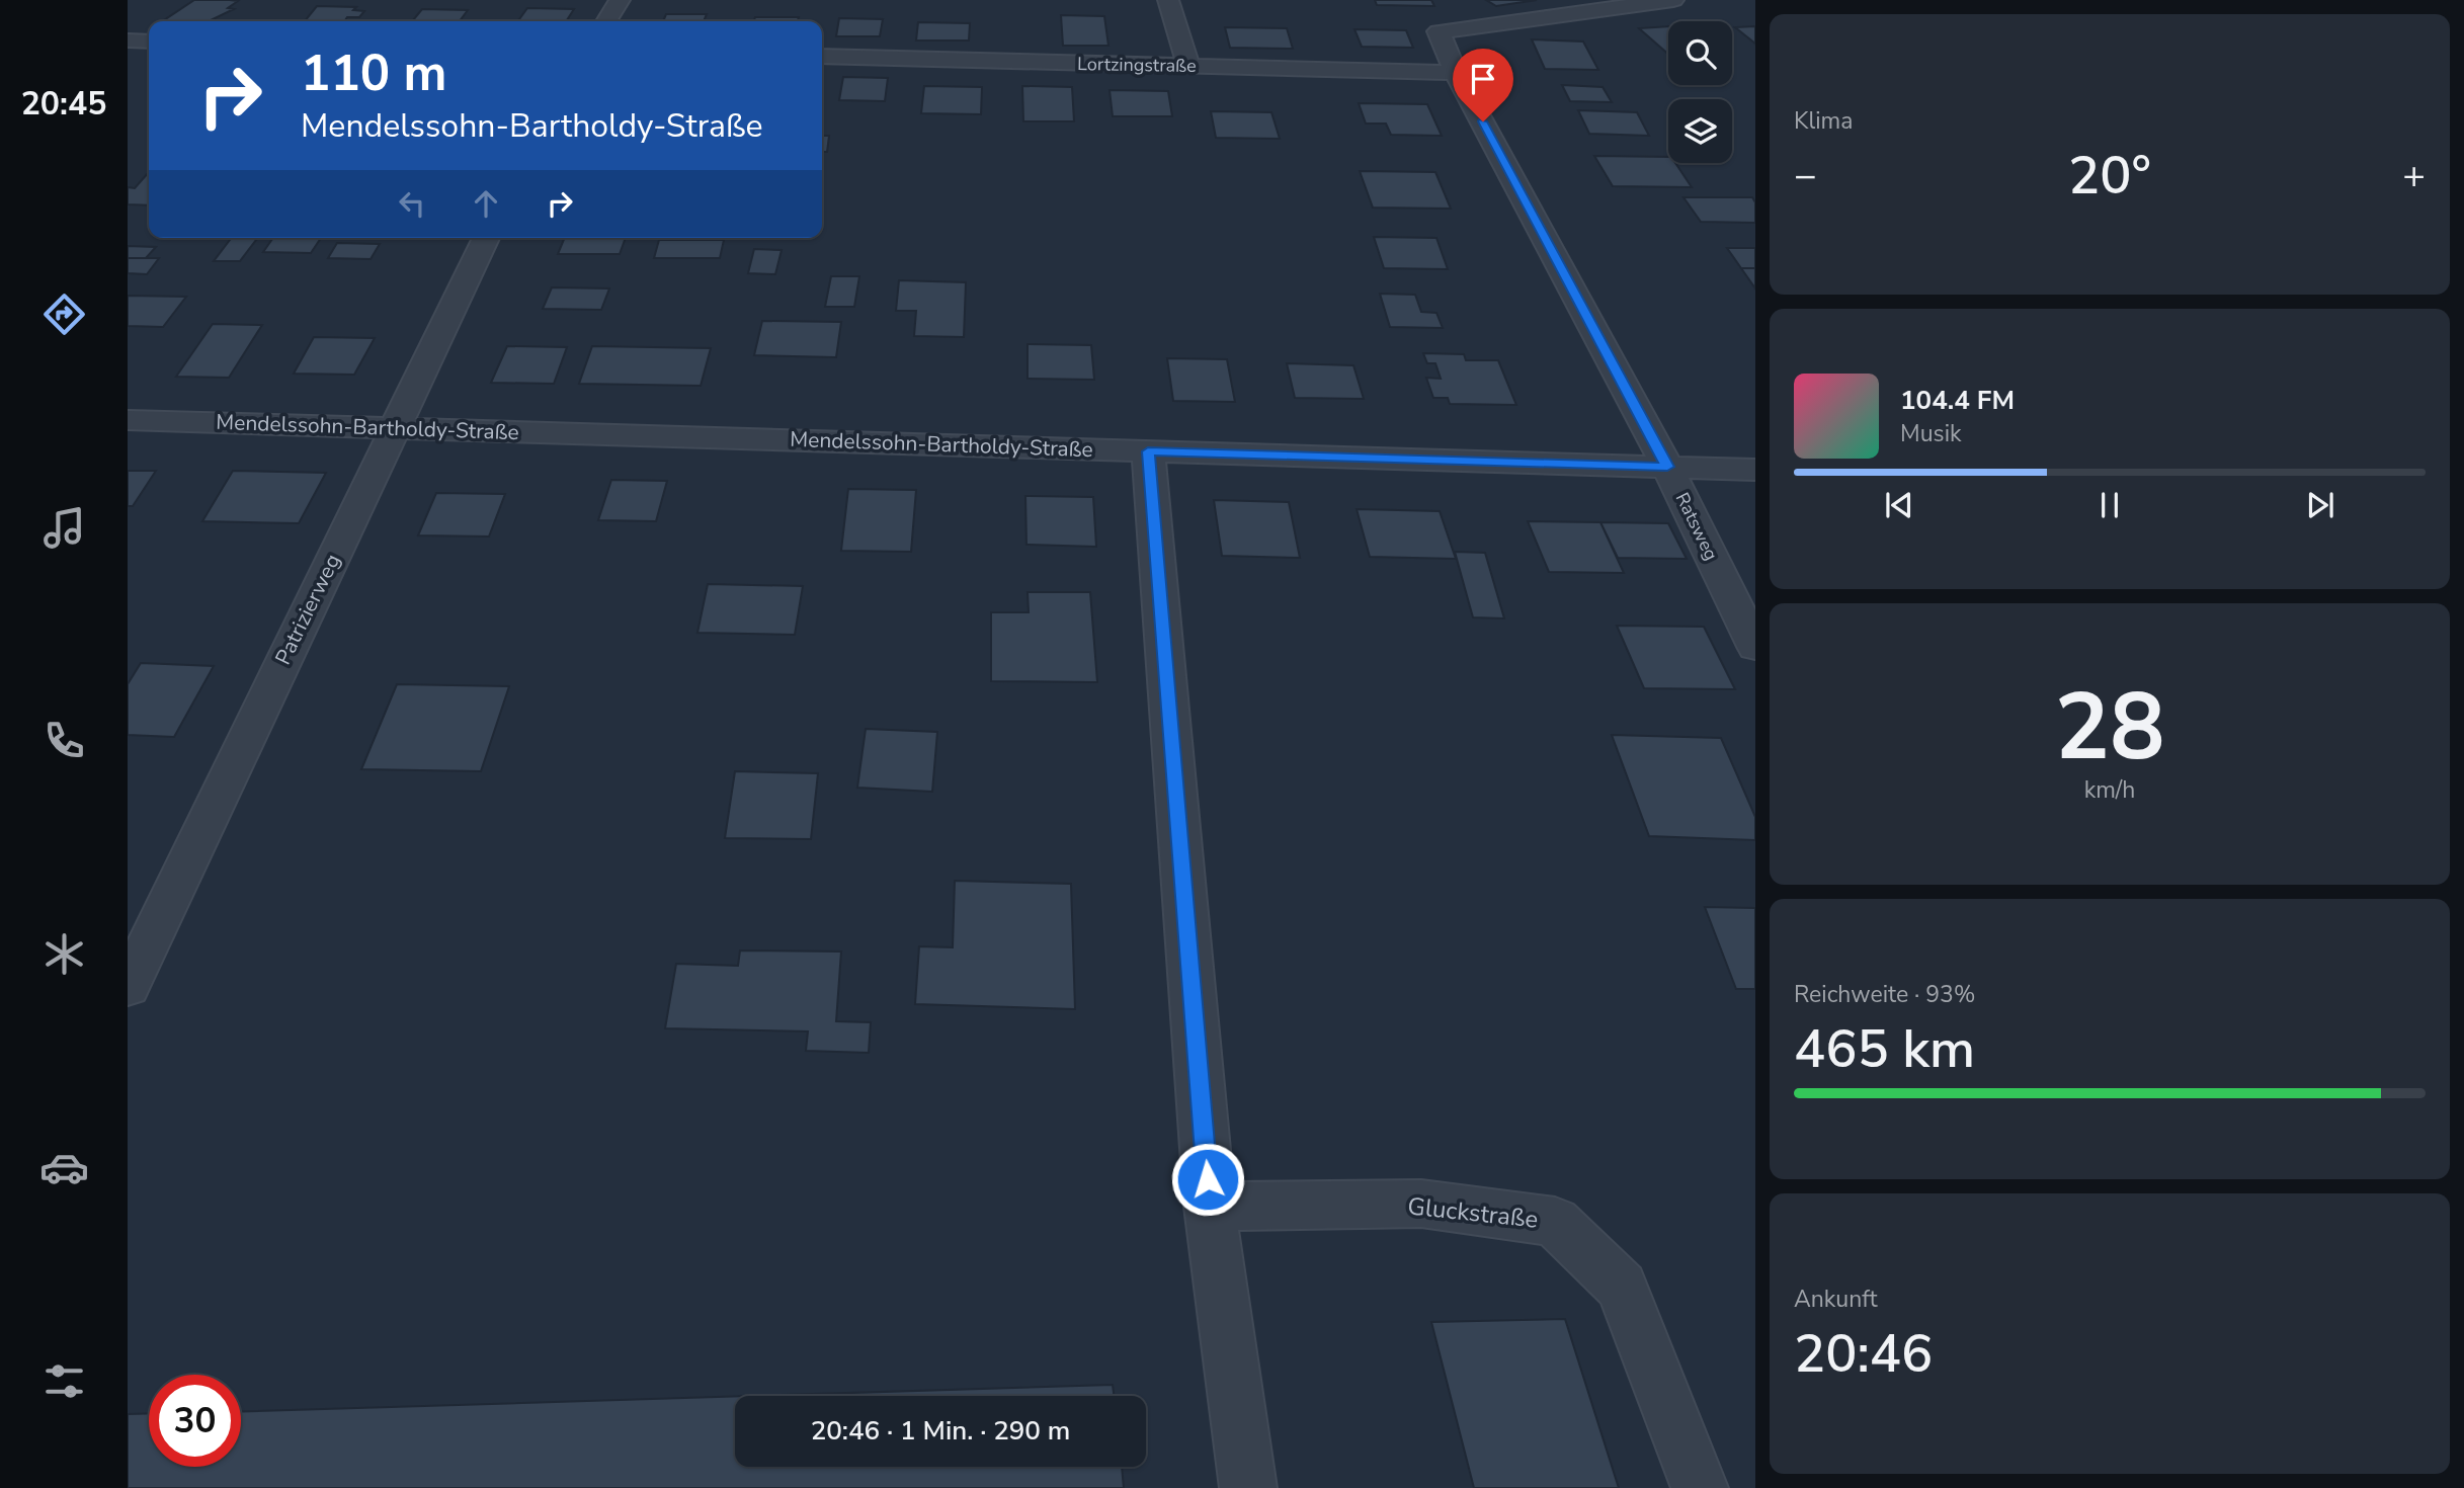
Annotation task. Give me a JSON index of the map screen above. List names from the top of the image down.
{
  "streets": {
    "street": [
      "Lortzingstraße",
      "Mendelssohn-Bartholdy-Straße",
      "Ratsweg",
      "Patrizierweg",
      "Gluckstraße"
    ]
  },
  "crossings": [
    ["Lortzingstraße", "Ratsweg"],
    ["Mendelssohn-Bartholdy-Straße", "Ratsweg"],
    ["Mendelssohn-Bartholdy-Straße", "Patrizierweg"]
  ],
  "page": {
    "tabs": "20:45",
    "tile": [
      "Klima",
      ["28", "km/h"],
      ["Reichweite · 93%", "465 km"],
      ["Ankunft", "20:46"]
    ],
    "turn": ["110 m", "Mendelssohn-Bartholdy-Straße"],
    "heat": ["−", "20°", "+"],
    "song": ["104.4 FM", "Musik"],
    "limit": "30",
    "trip": "20:46 · 1 Min. · 290 m"
  }
}
